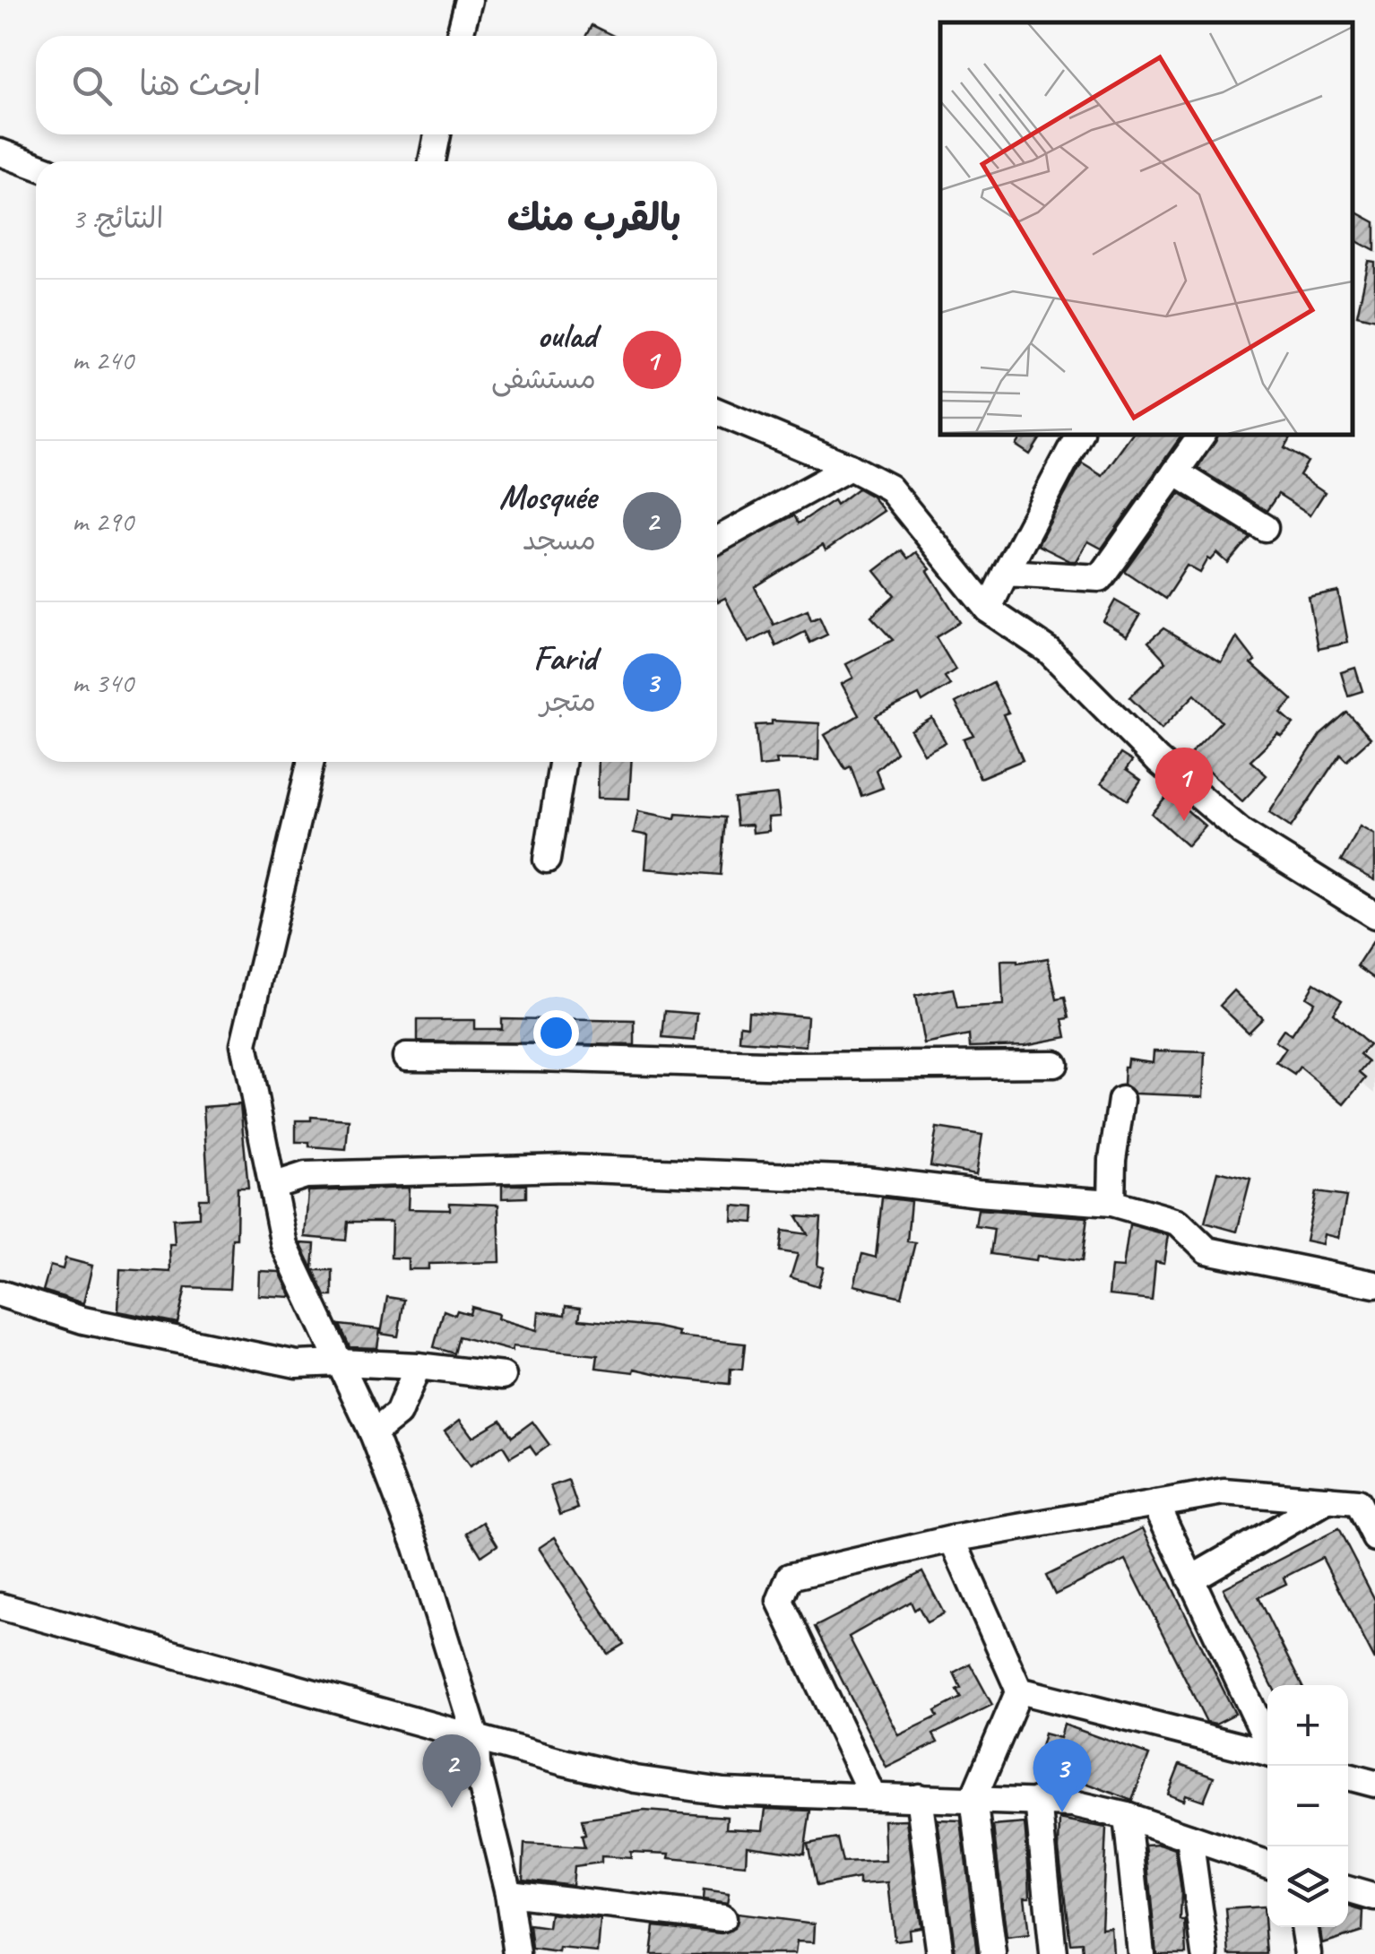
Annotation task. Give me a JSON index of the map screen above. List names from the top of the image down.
{
  "page": {
    "search": "ابحث هنا",
    "heading": ["بالقرب منك", "النتائج: 3"],
    "list": [
      {
        "mark": "1",
        "name": "oulad",
        "note": "مستشفى",
        "value": "240 m"
      },
      {
        "mark": "2",
        "name": "Mosquée",
        "note": "مسجد",
        "value": "290 m"
      },
      {
        "mark": "3",
        "name": "Farid",
        "note": "متجر",
        "value": "340 m"
      }
    ],
    "pins": ["1", "2", "3"],
    "map_buttons": ["+", "−"]
  }
}
